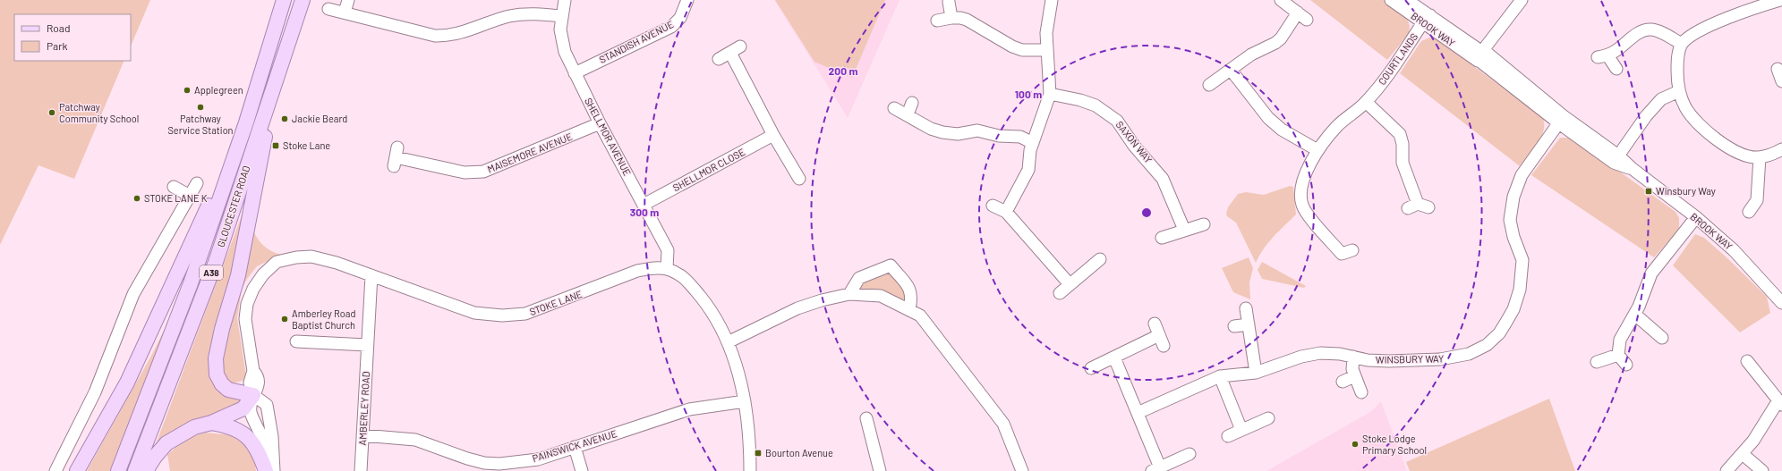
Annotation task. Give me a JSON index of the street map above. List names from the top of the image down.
{
  "streets": {
    "main road": ["GLOUCESTER ROAD", "A38"],
    "street": [
      "BROOK WAY",
      "STANDISH AVENUE",
      "COURTLANDS",
      "SHELLMOR AVENUE",
      "SAXON WAY",
      "MAISEMORE AVENUE",
      "SHELLMOR CLOSE",
      "STOKE LANE",
      "WINSBURY WAY",
      "AMBERLEY ROAD",
      "PAINSWICK AVENUE"
    ]
  },
  "crossings": [
    ["BROOK WAY", "COURTLANDS"],
    ["BROOK WAY", "WINSBURY WAY"],
    ["STANDISH AVENUE", "SHELLMOR AVENUE"],
    ["SHELLMOR AVENUE", "MAISEMORE AVENUE"],
    ["SHELLMOR AVENUE", "SHELLMOR CLOSE"],
    ["SHELLMOR AVENUE", "STOKE LANE"],
    ["STOKE LANE", "AMBERLEY ROAD"],
    ["STOKE LANE", "PAINSWICK AVENUE"],
    ["AMBERLEY ROAD", "PAINSWICK AVENUE"]
  ],
  "places": {
    "other": [
      "Applegreen",
      "Patchway Service Station",
      "Patchway Community School",
      "Jackie Beard",
      "STOKE LANE K",
      "Amberley Road Baptist Church",
      "Stoke Lodge Primary School"
    ],
    "transit": ["Stoke Lane", "Winsbury Way", "Bourton Avenue"]
  },
  "legend": ["Road", "Park"],
  "rings": ["200 m", "100 m", "300 m"]
}
